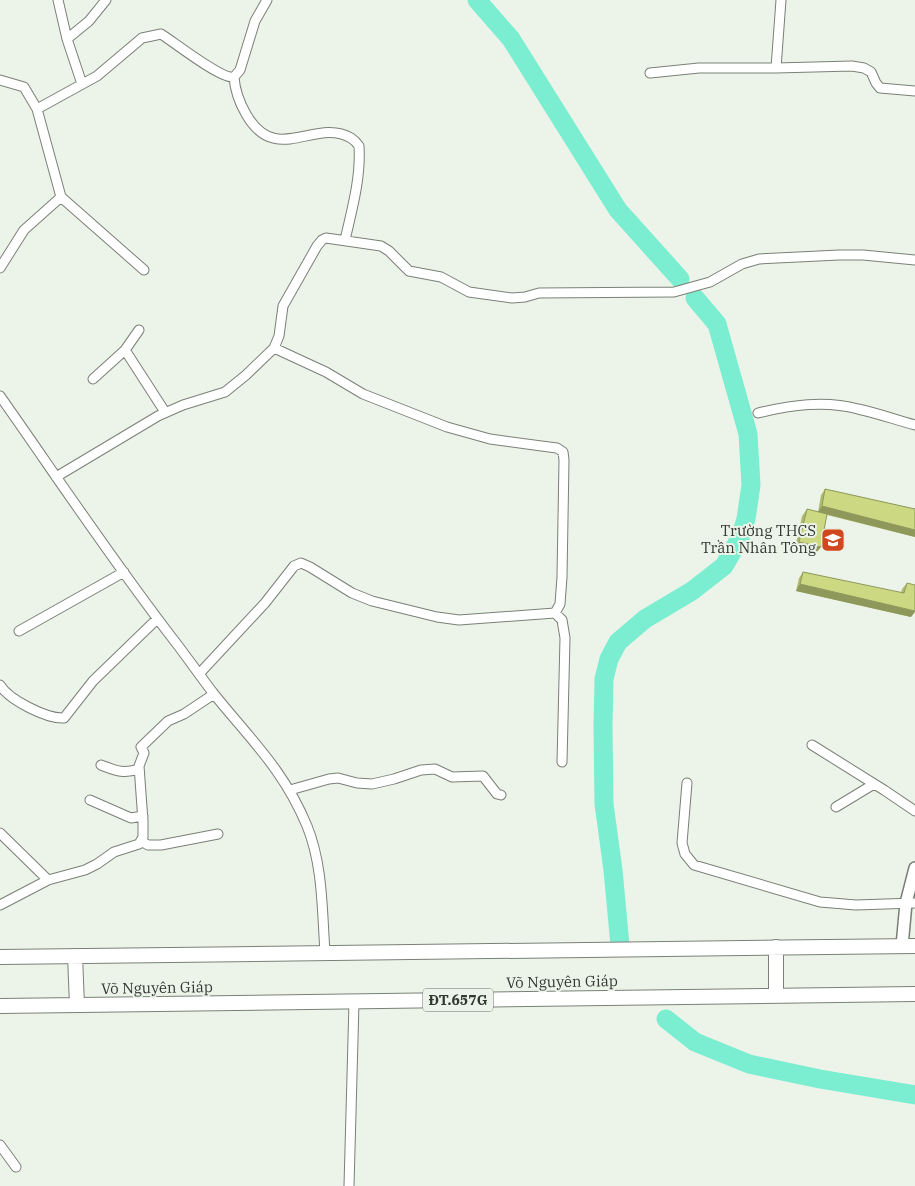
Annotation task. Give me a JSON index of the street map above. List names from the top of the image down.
{
  "streets": {
    "main road": ["Võ Nguyên Giáp", "ĐT.657G"]
  },
  "places": {
    "school or university": ["Trường THCS Trần Nhân Tông"]
  }
}
